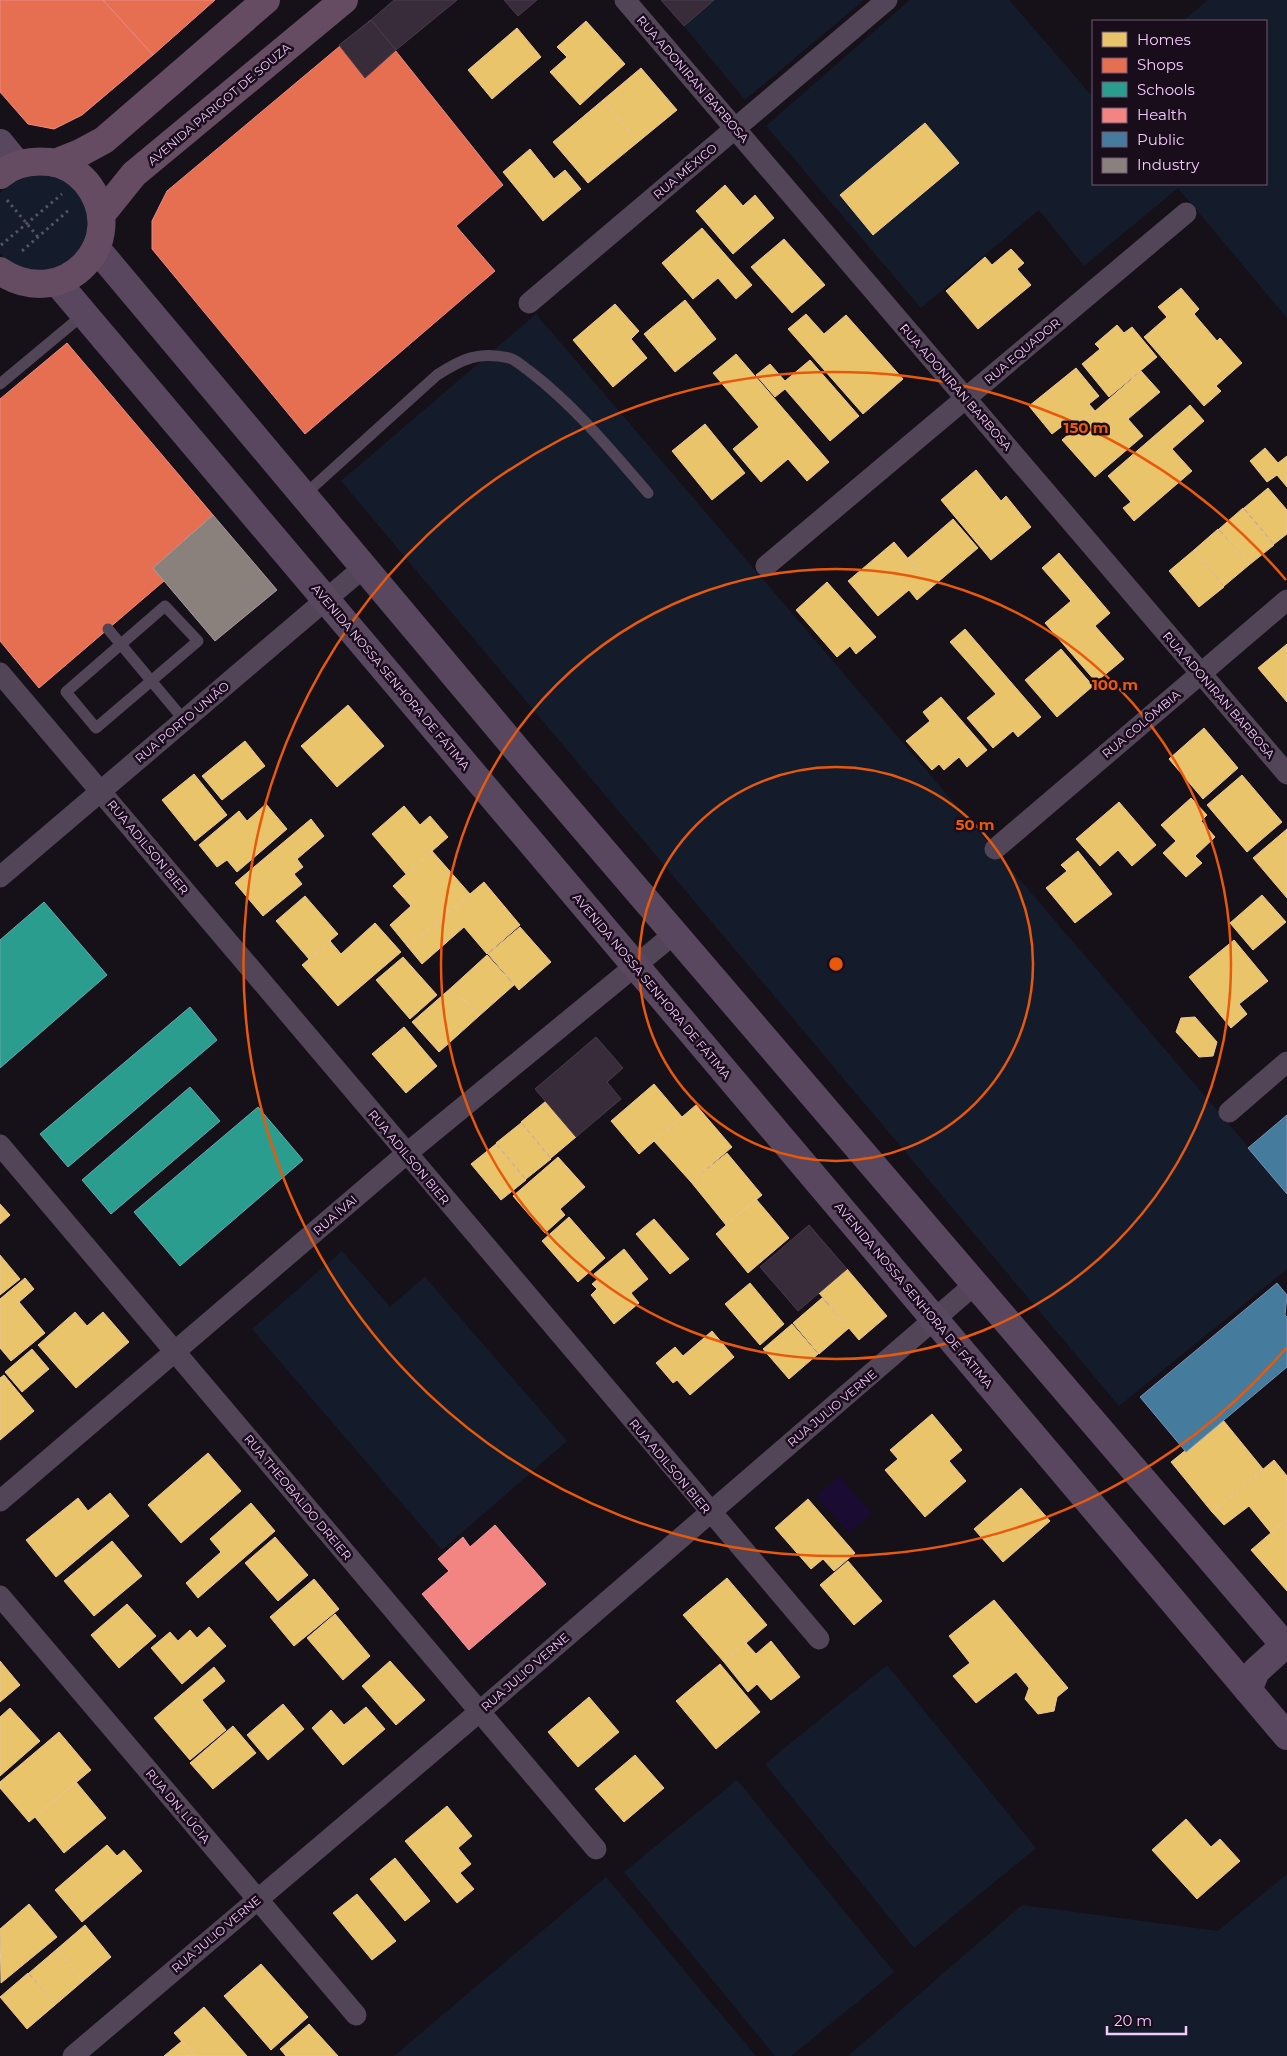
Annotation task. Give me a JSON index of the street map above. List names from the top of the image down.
{
  "streets": {
    "main road": ["AVENIDA PARIGOT DE SOUZA"],
    "street": [
      "RUA ADONIRAN BARBOSA",
      "RUA MÉXICO",
      "RUA EQUADOR",
      "AVENIDA NOSSA SENHORA DE FÁTIMA",
      "RUA PORTO UNIÃO",
      "RUA COLÔMBIA",
      "RUA ADILSON BIER",
      "RUA ÍVAI",
      "RUA JULIO VERNE",
      "RUA THEOBALDO DREIER",
      "RUA DN. LÚCIA"
    ]
  },
  "crossings": [
    ["RUA ADONIRAN BARBOSA", "RUA MÉXICO"],
    ["RUA ADONIRAN BARBOSA", "RUA EQUADOR"],
    ["RUA ADONIRAN BARBOSA", "RUA COLÔMBIA"],
    ["AVENIDA NOSSA SENHORA DE FÁTIMA", "RUA PORTO UNIÃO"],
    ["AVENIDA NOSSA SENHORA DE FÁTIMA", "RUA ÍVAI"],
    ["AVENIDA NOSSA SENHORA DE FÁTIMA", "RUA JULIO VERNE"],
    ["RUA PORTO UNIÃO", "RUA ADILSON BIER"],
    ["RUA ADILSON BIER", "RUA ÍVAI"],
    ["RUA ADILSON BIER", "RUA JULIO VERNE"],
    ["RUA ÍVAI", "RUA THEOBALDO DREIER"],
    ["RUA JULIO VERNE", "RUA THEOBALDO DREIER"],
    ["RUA JULIO VERNE", "RUA DN. LÚCIA"]
  ],
  "legend": [
    "Homes",
    "Shops",
    "Schools",
    "Health",
    "Public",
    "Industry"
  ],
  "scale_bar": "20 m",
  "rings": ["150 m", "100 m", "50 m"]
}
